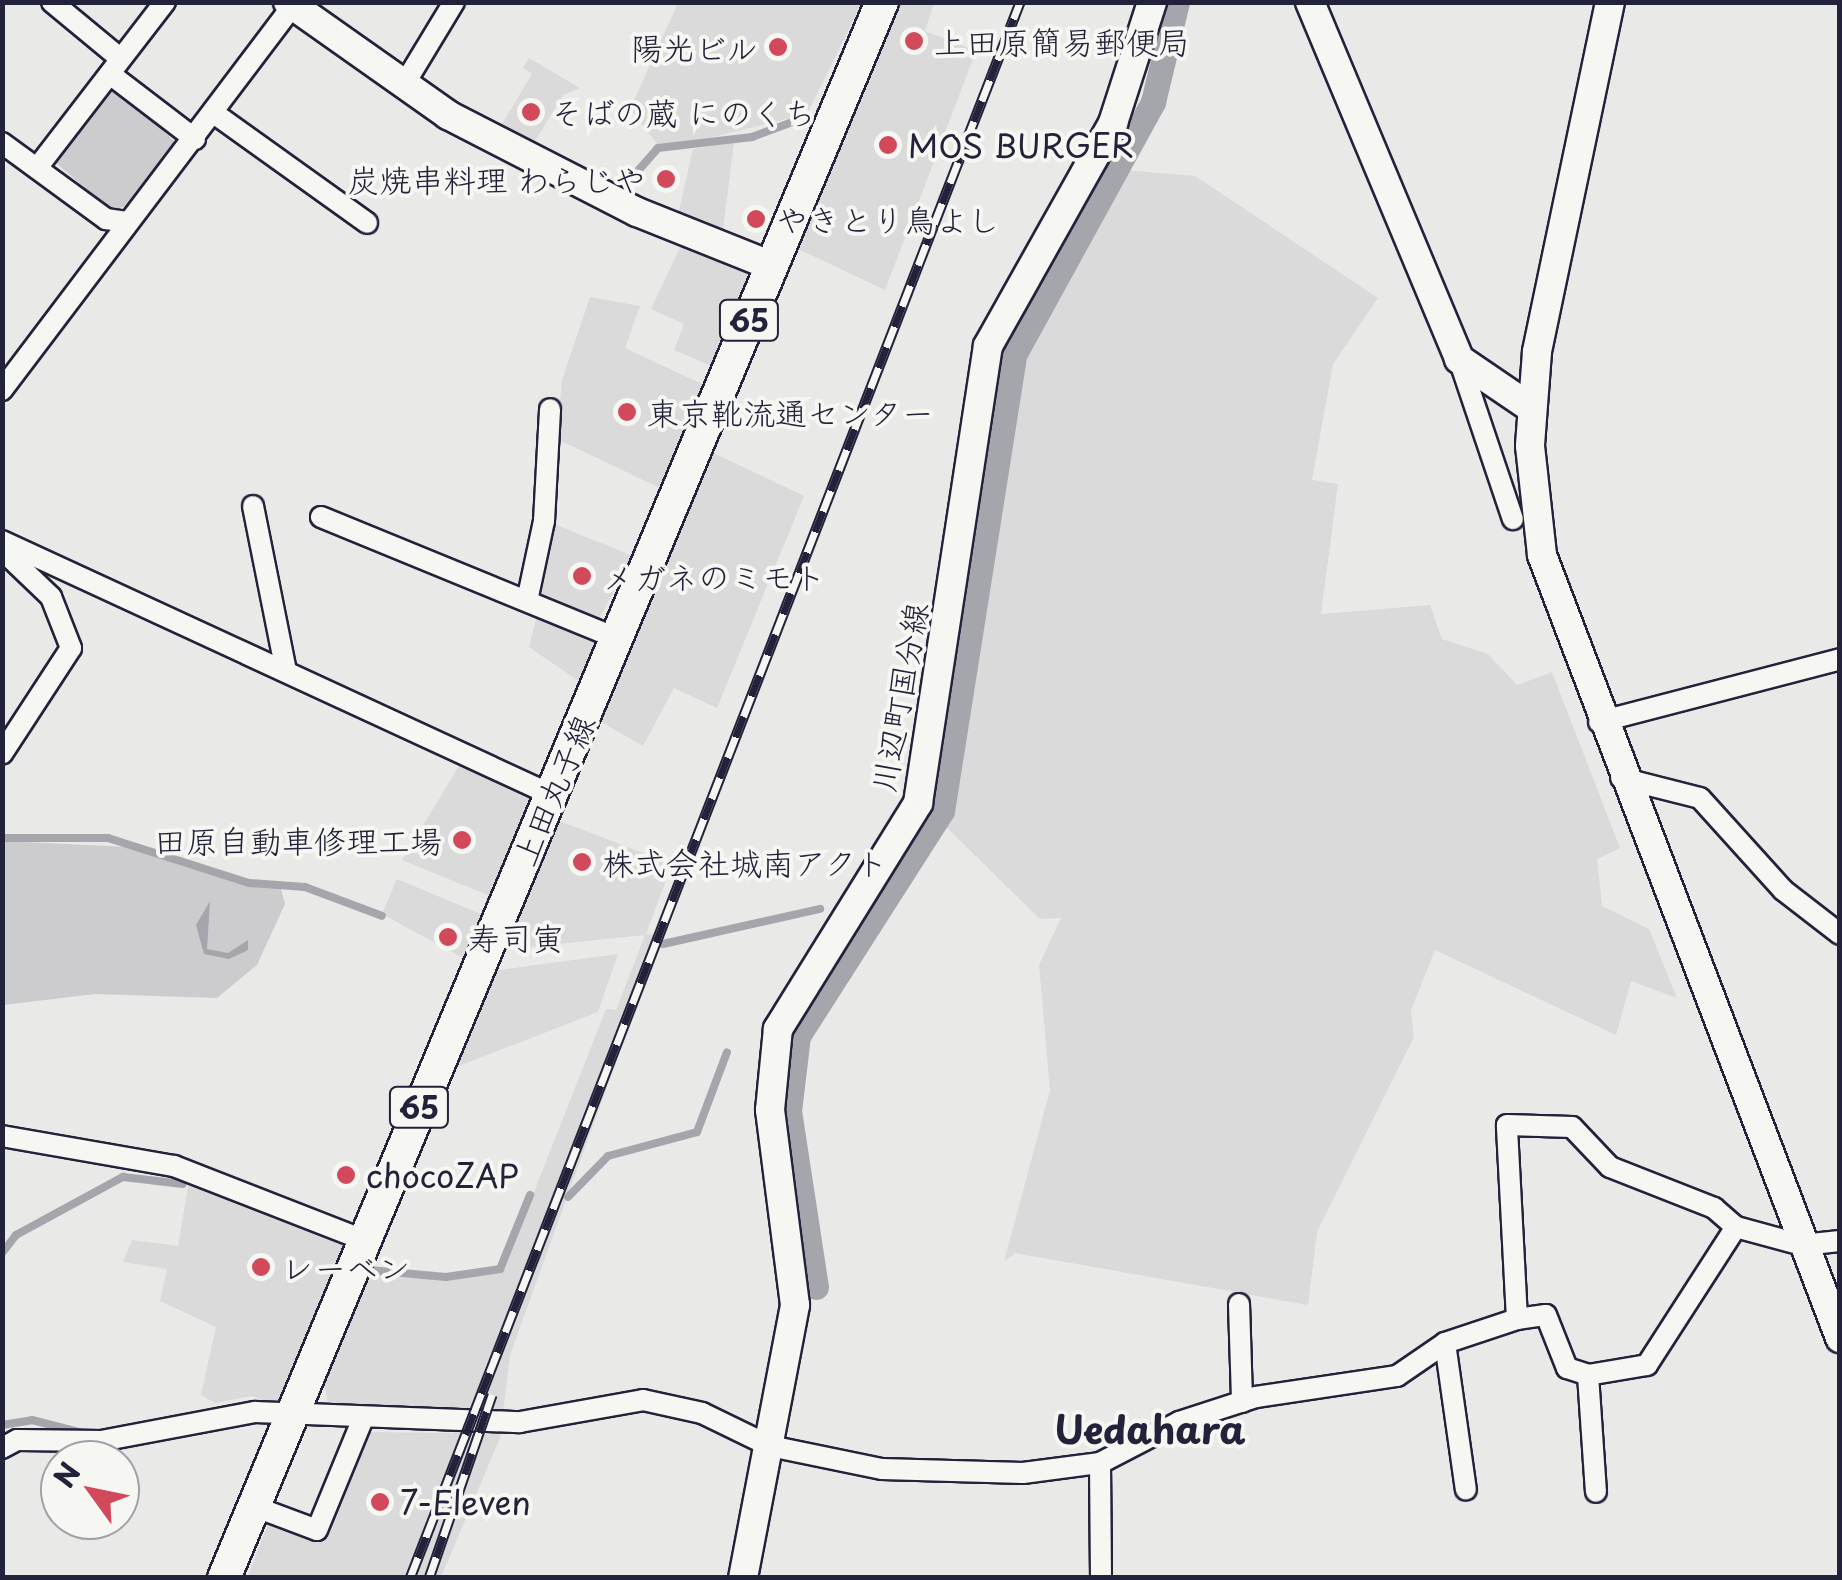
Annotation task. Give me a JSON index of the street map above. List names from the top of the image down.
{
  "streets": {
    "main road": ["65", "上田丸子線"],
    "street": ["川辺町国分線"]
  },
  "districts": ["Uedahara"],
  "places": [
    "上田原簡易郵便局",
    "陽光ビル",
    "そばの蔵 にのくち",
    "MOS BURGER",
    "炭焼串料理 わらじや",
    "やきとり鳥よし",
    "東京靴流通センター",
    "メガネのミモト",
    "田原自動車修理工場",
    "株式会社城南アクト",
    "寿司寅",
    "chocoZAP",
    "レーベン",
    "7-Eleven"
  ],
  "north": "top left"
}
